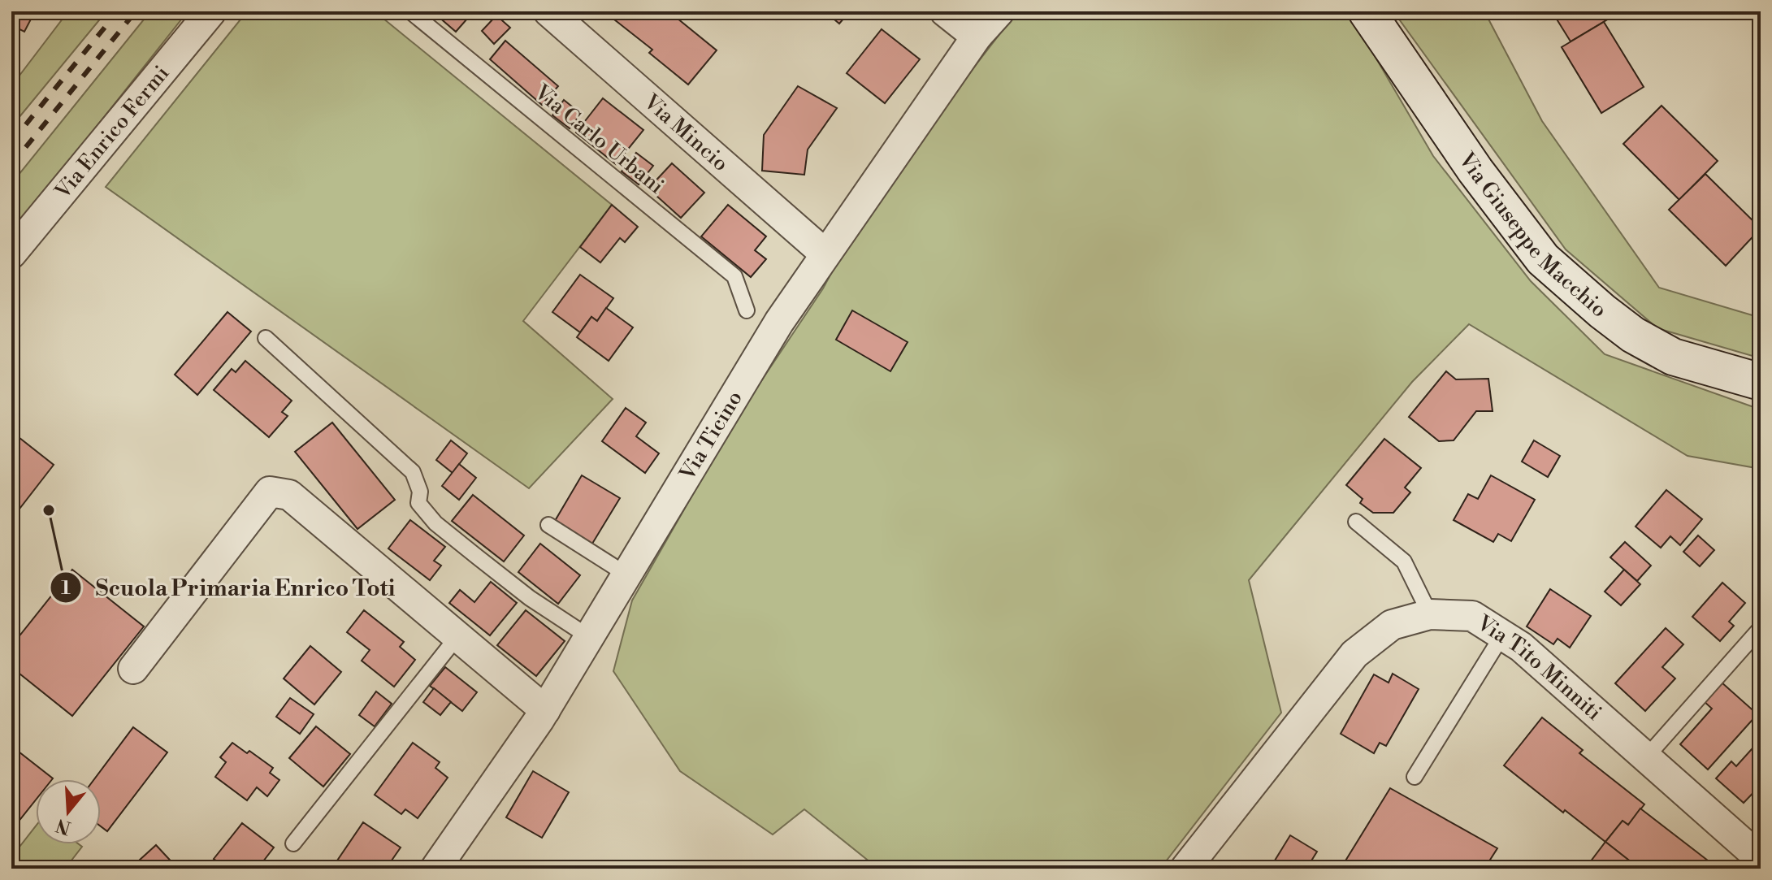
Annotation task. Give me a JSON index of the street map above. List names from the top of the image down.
{
  "streets": {
    "street": [
      "Via Enrico Fermi",
      "Via Mincio",
      "Via Giuseppe Macchio",
      "Via Ticino",
      "Via Tito Minniti"
    ],
    "lane": ["Via Carlo Urbani"]
  },
  "crossings": [
    ["Via Mincio", "Via Ticino"]
  ],
  "places": ["Scuola Primaria Enrico Toti"],
  "north": "bottom"
}
